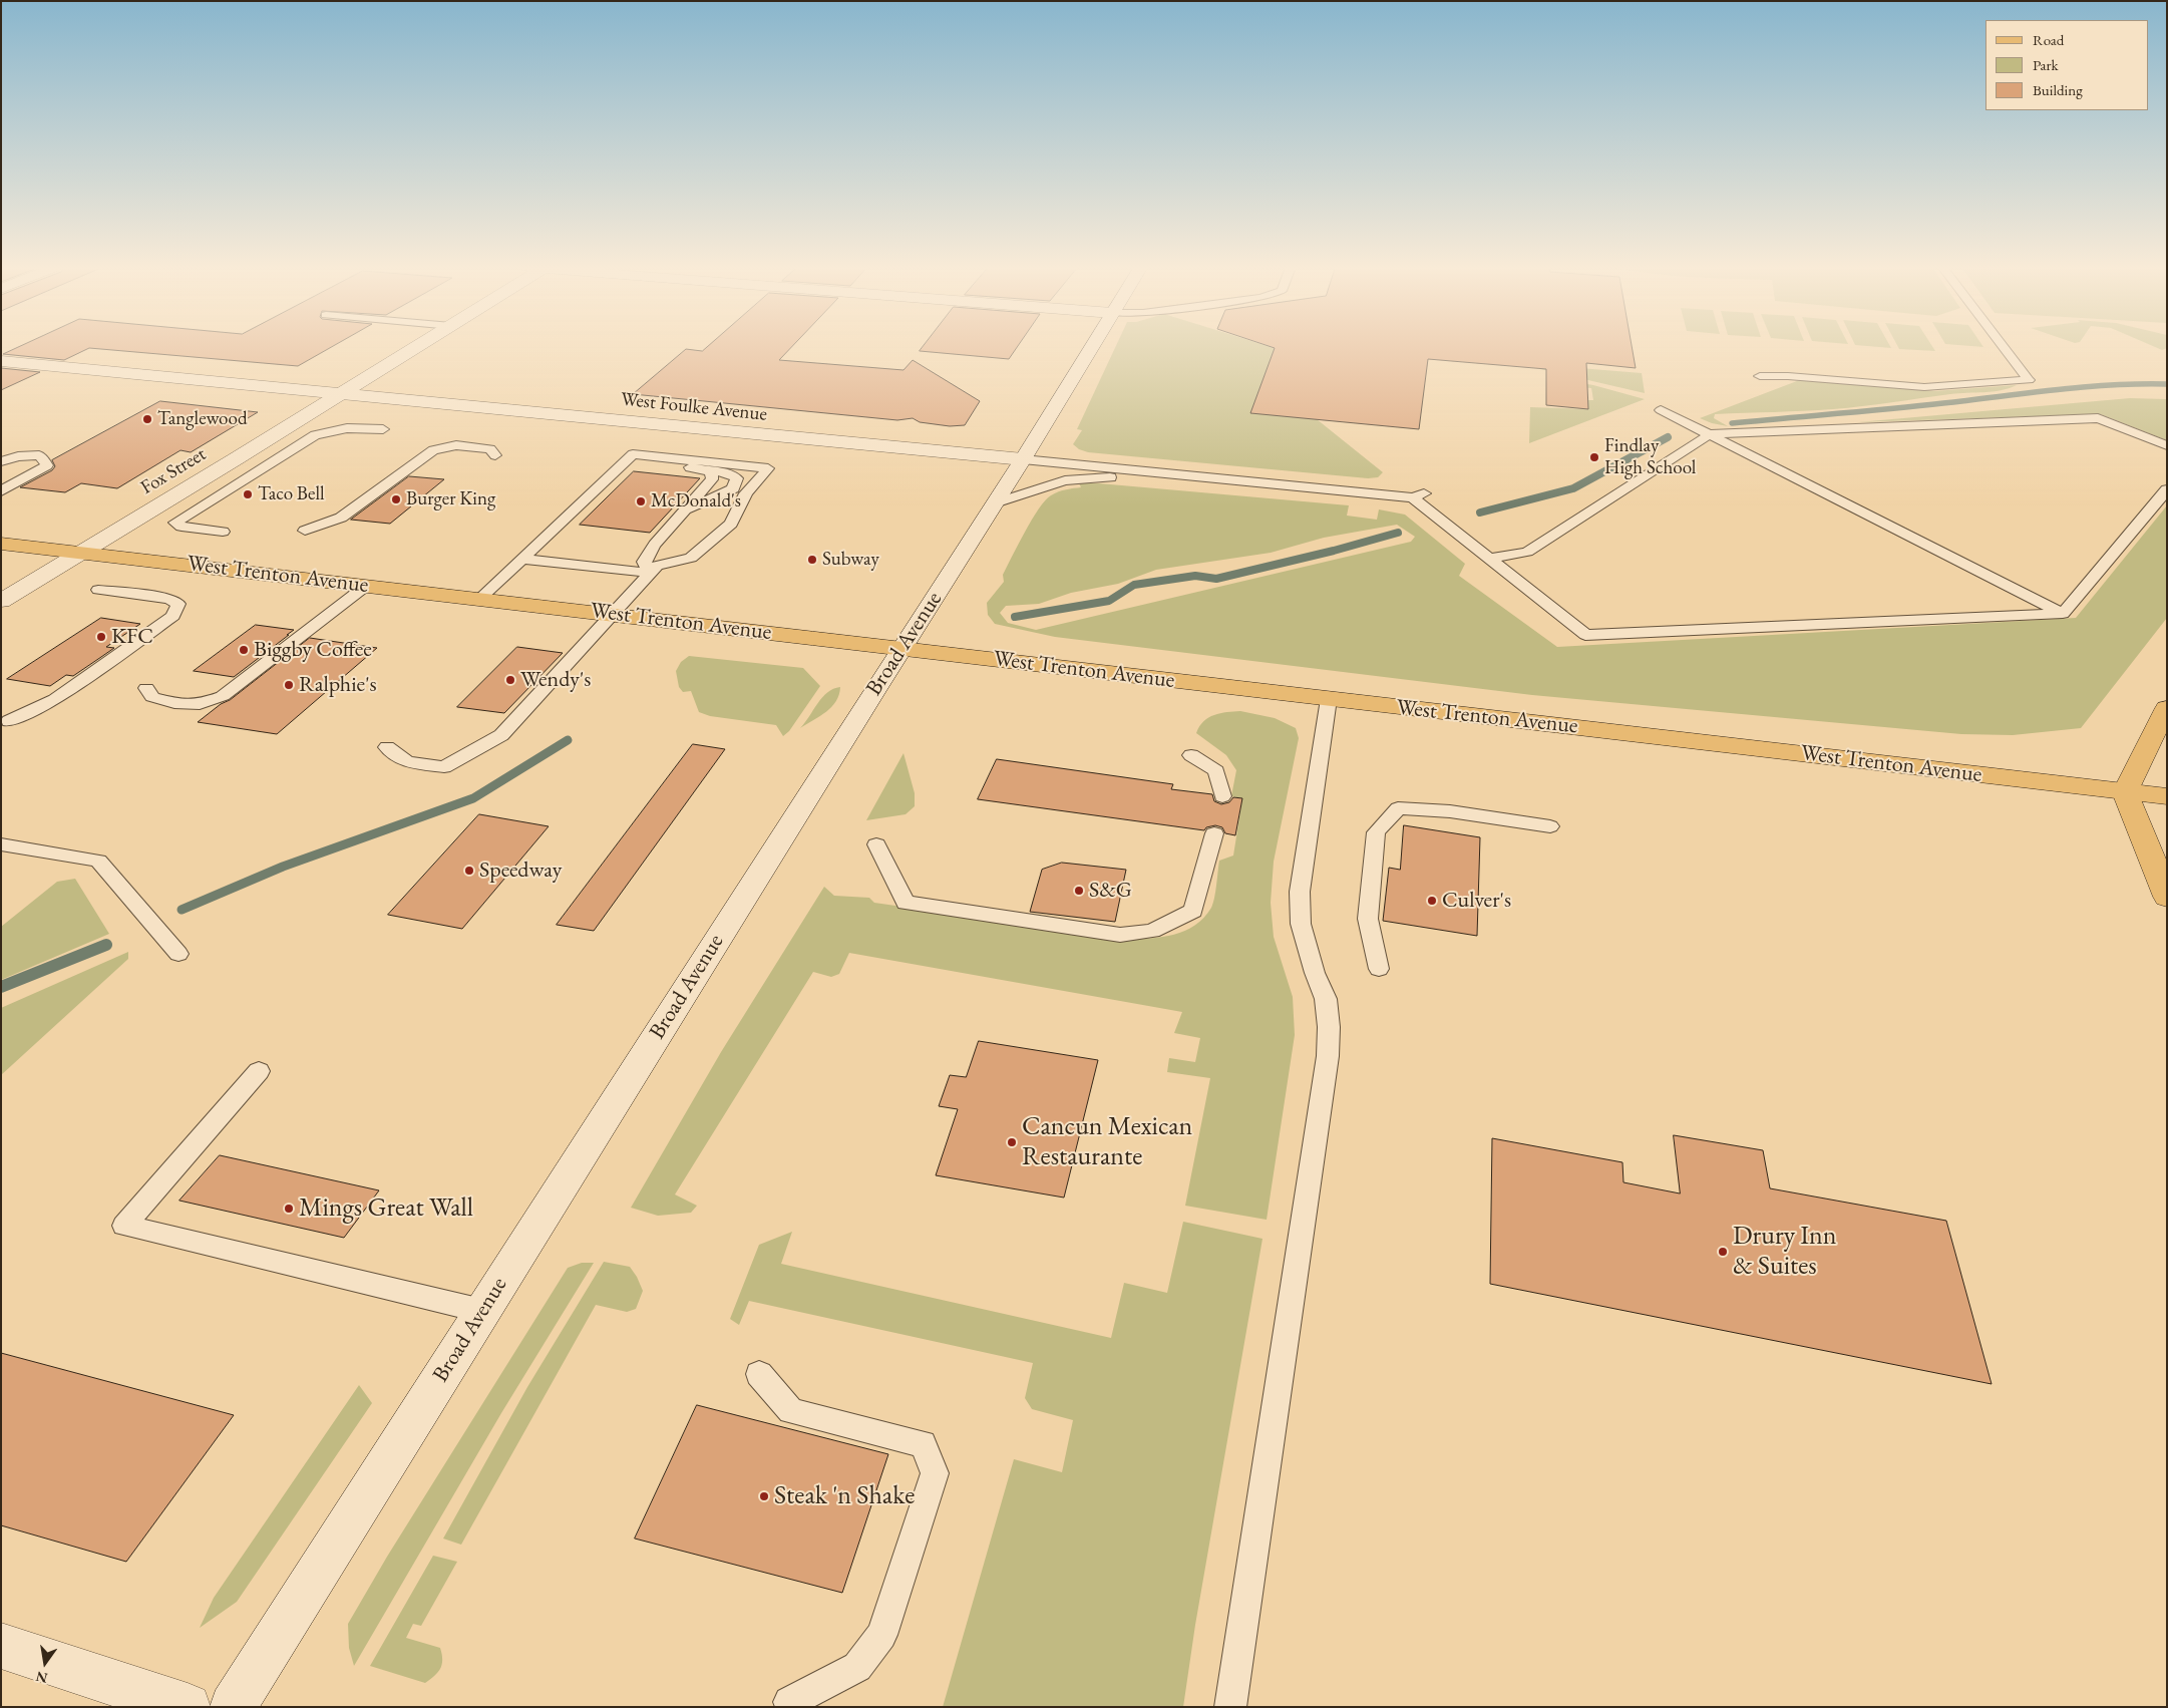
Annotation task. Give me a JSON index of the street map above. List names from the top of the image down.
{
  "streets": {
    "main road": ["West Trenton Avenue"],
    "street": ["West Foulke Avenue", "Fox Street", "Broad Avenue"]
  },
  "crossings": [
    ["West Foulke Avenue", "Fox Street"],
    ["West Foulke Avenue", "Broad Avenue"],
    ["Fox Street", "West Trenton Avenue"],
    ["West Trenton Avenue", "Broad Avenue"]
  ],
  "places": [
    "Tanglewood",
    "Findlay High School",
    "Taco Bell",
    "Burger King",
    "McDonald's",
    "Subway",
    "KFC",
    "Biggby Coffee",
    "Wendy's",
    "Ralphie's",
    "Speedway",
    "S&G",
    "Culver's",
    "Cancun Mexican Restaurante",
    "Mings Great Wall",
    "Drury Inn & Suites",
    "Steak 'n Shake"
  ],
  "legend": ["Road", "Park", "Building"],
  "north": "bottom"
}
